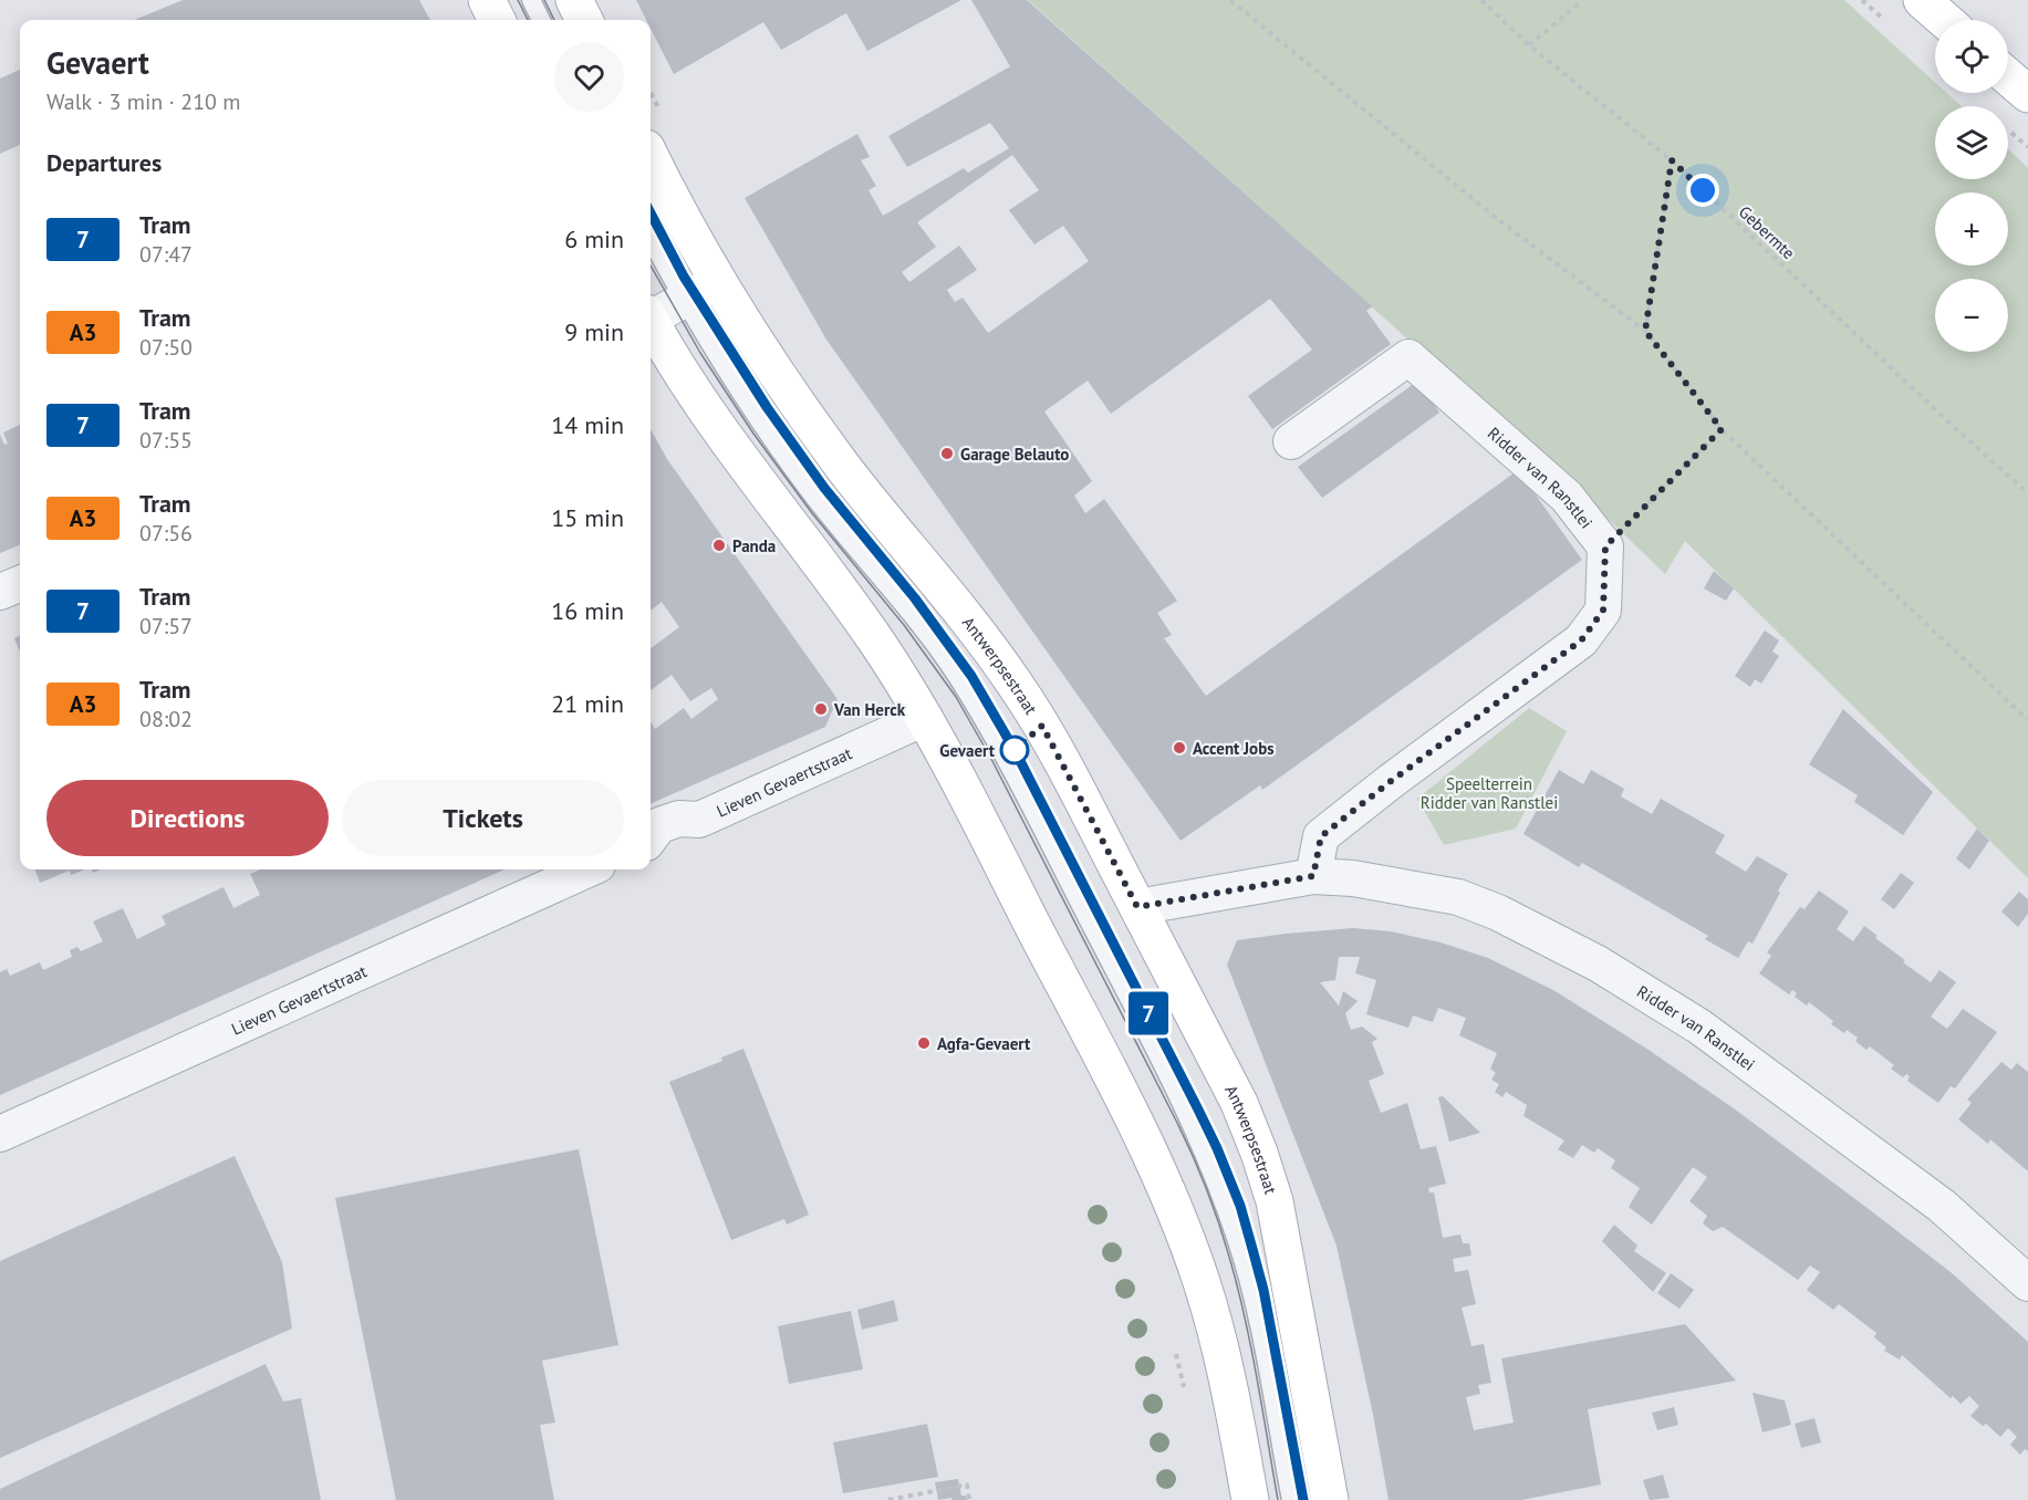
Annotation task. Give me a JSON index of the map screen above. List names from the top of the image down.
{
  "streets": {
    "main road": ["Antwerpsestraat"],
    "street": ["Ridder van Ranstlei", "Lieven Gevaertstraat"],
    "path": ["Gebermte"]
  },
  "crossings": [
    ["Ridder van Ranstlei", "Antwerpsestraat"]
  ],
  "parks": ["Speelterrein Ridder van Ranstlei"],
  "places": [
    "Garage Belauto",
    "Panda",
    "Van Herck",
    "Accent Jobs",
    "Gevaert",
    "Agfa-Gevaert"
  ],
  "lines": ["tram line 7"],
  "page": {
    "on_map": "7",
    "map_buttons": ["+", "−"],
    "heading": [
      ["Gevaert", "Walk · 3 min · 210 m"],
      "Departures"
    ],
    "list": [
      {
        "mark": "7",
        "name": "Tram",
        "note": "07:47",
        "value": "6 min"
      },
      {
        "mark": "A3",
        "name": "Tram",
        "note": "07:50",
        "value": "9 min"
      },
      {
        "mark": "7",
        "name": "Tram",
        "note": "07:55",
        "value": "14 min"
      },
      {
        "mark": "A3",
        "name": "Tram",
        "note": "07:56",
        "value": "15 min"
      },
      {
        "mark": "7",
        "name": "Tram",
        "note": "07:57",
        "value": "16 min"
      },
      {
        "mark": "A3",
        "name": "Tram",
        "note": "08:02",
        "value": "21 min"
      }
    ],
    "buttons": ["Directions", "Tickets"]
  }
}
